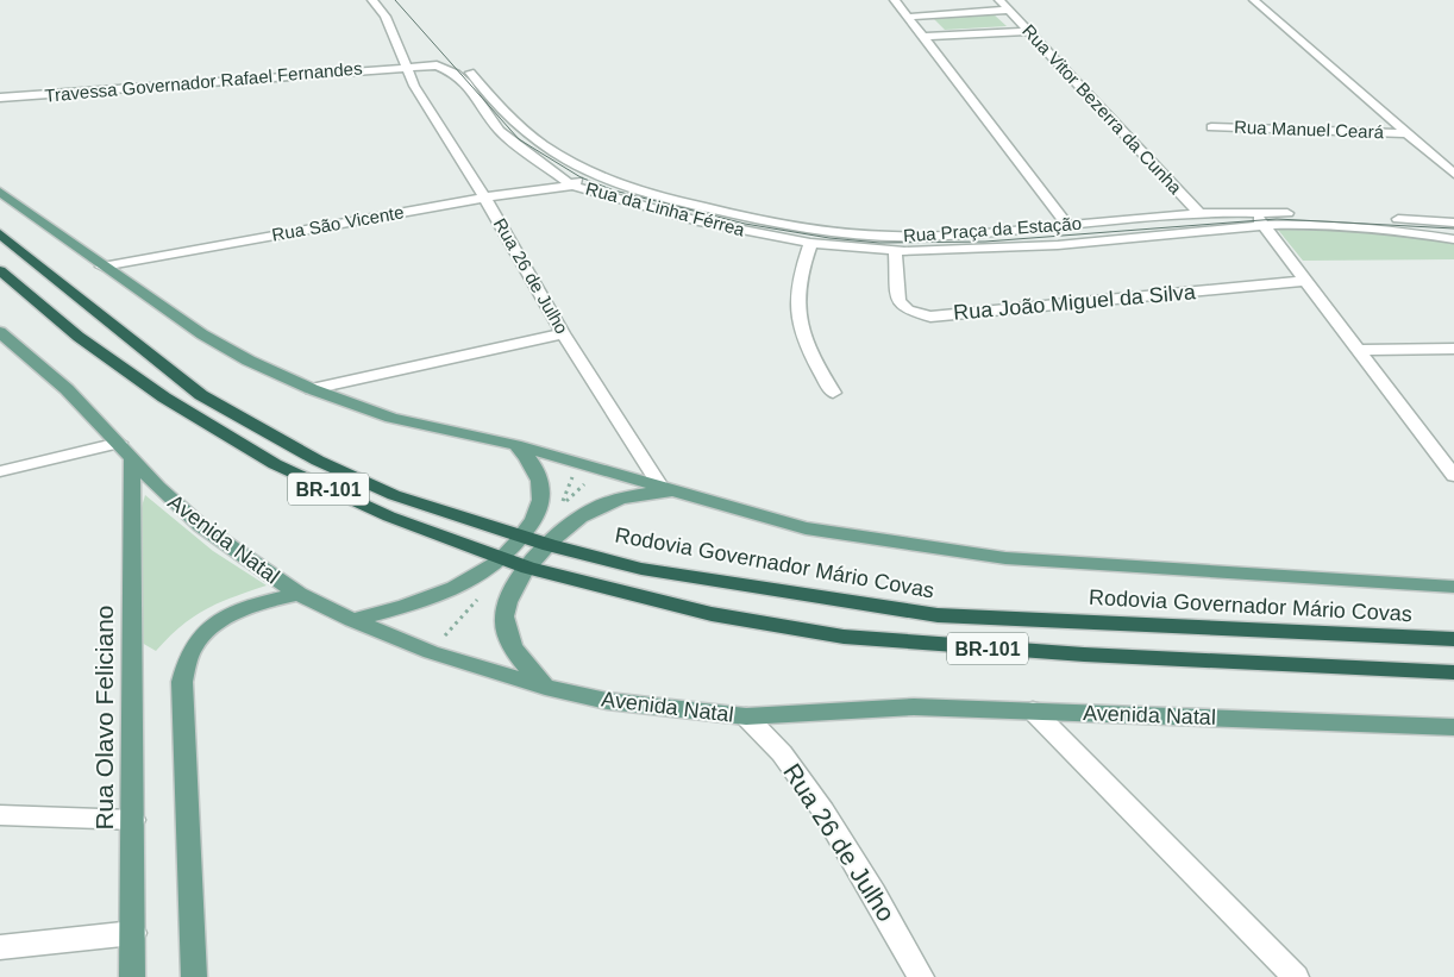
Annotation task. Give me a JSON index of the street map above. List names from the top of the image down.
{
  "streets": {
    "highway": ["BR-101", "Rodovia Governador Mário Covas"],
    "main road": ["Avenida Natal", "Rua Olavo Feliciano"],
    "street": [
      "Travessa Governador Rafael Fernandes",
      "Rua Vitor Bezerra da Cunha",
      "Rua Manuel Ceará",
      "Rua da Linha Férrea",
      "Rua São Vicente",
      "Rua Praça da Estação",
      "Rua 26 de Julho",
      "Rua João Miguel da Silva"
    ]
  },
  "crossings": [
    ["Travessa Governador Rafael Fernandes", "Rua da Linha Férrea"],
    ["Travessa Governador Rafael Fernandes", "Rua 26 de Julho"],
    ["Rua Vitor Bezerra da Cunha", "Rua Praça da Estação"],
    ["Rua da Linha Férrea", "Rua São Vicente"],
    ["Rua da Linha Férrea", "Rua Praça da Estação"],
    ["Rua da Linha Férrea", "Rua 26 de Julho"],
    ["Rua da Linha Férrea", "Rua João Miguel da Silva"],
    ["Rua São Vicente", "Rua 26 de Julho"],
    ["Rua Praça da Estação", "Rua João Miguel da Silva"],
    ["Rua 26 de Julho", "Avenida Natal"],
    ["Avenida Natal", "Rua Olavo Feliciano"]
  ]
}
